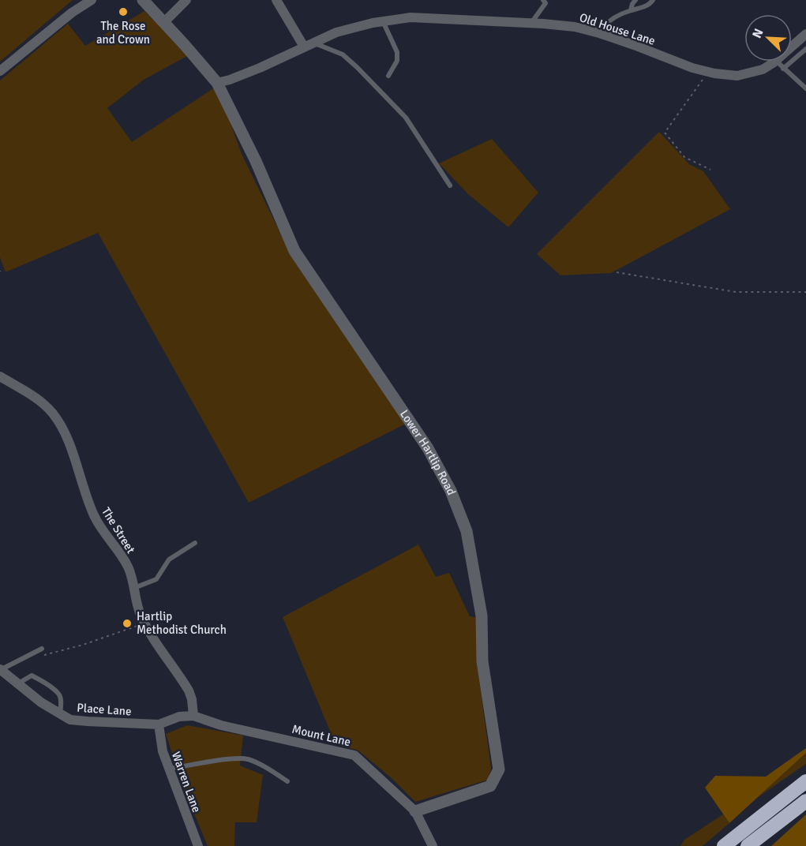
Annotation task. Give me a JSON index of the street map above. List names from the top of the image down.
{
  "streets": {
    "street": [
      "Old House Lane",
      "Lower Hartlip Road",
      "The Street",
      "Place Lane",
      "Mount Lane",
      "Warren Lane"
    ]
  },
  "crossings": [
    ["Old House Lane", "Lower Hartlip Road"],
    ["Lower Hartlip Road", "Mount Lane"],
    ["The Street", "Place Lane"],
    ["The Street", "Mount Lane"],
    ["Place Lane", "Mount Lane"],
    ["Place Lane", "Warren Lane"]
  ],
  "places": ["The Rose and Crown", "Hartlip Methodist Church"],
  "north": "top left"
}
